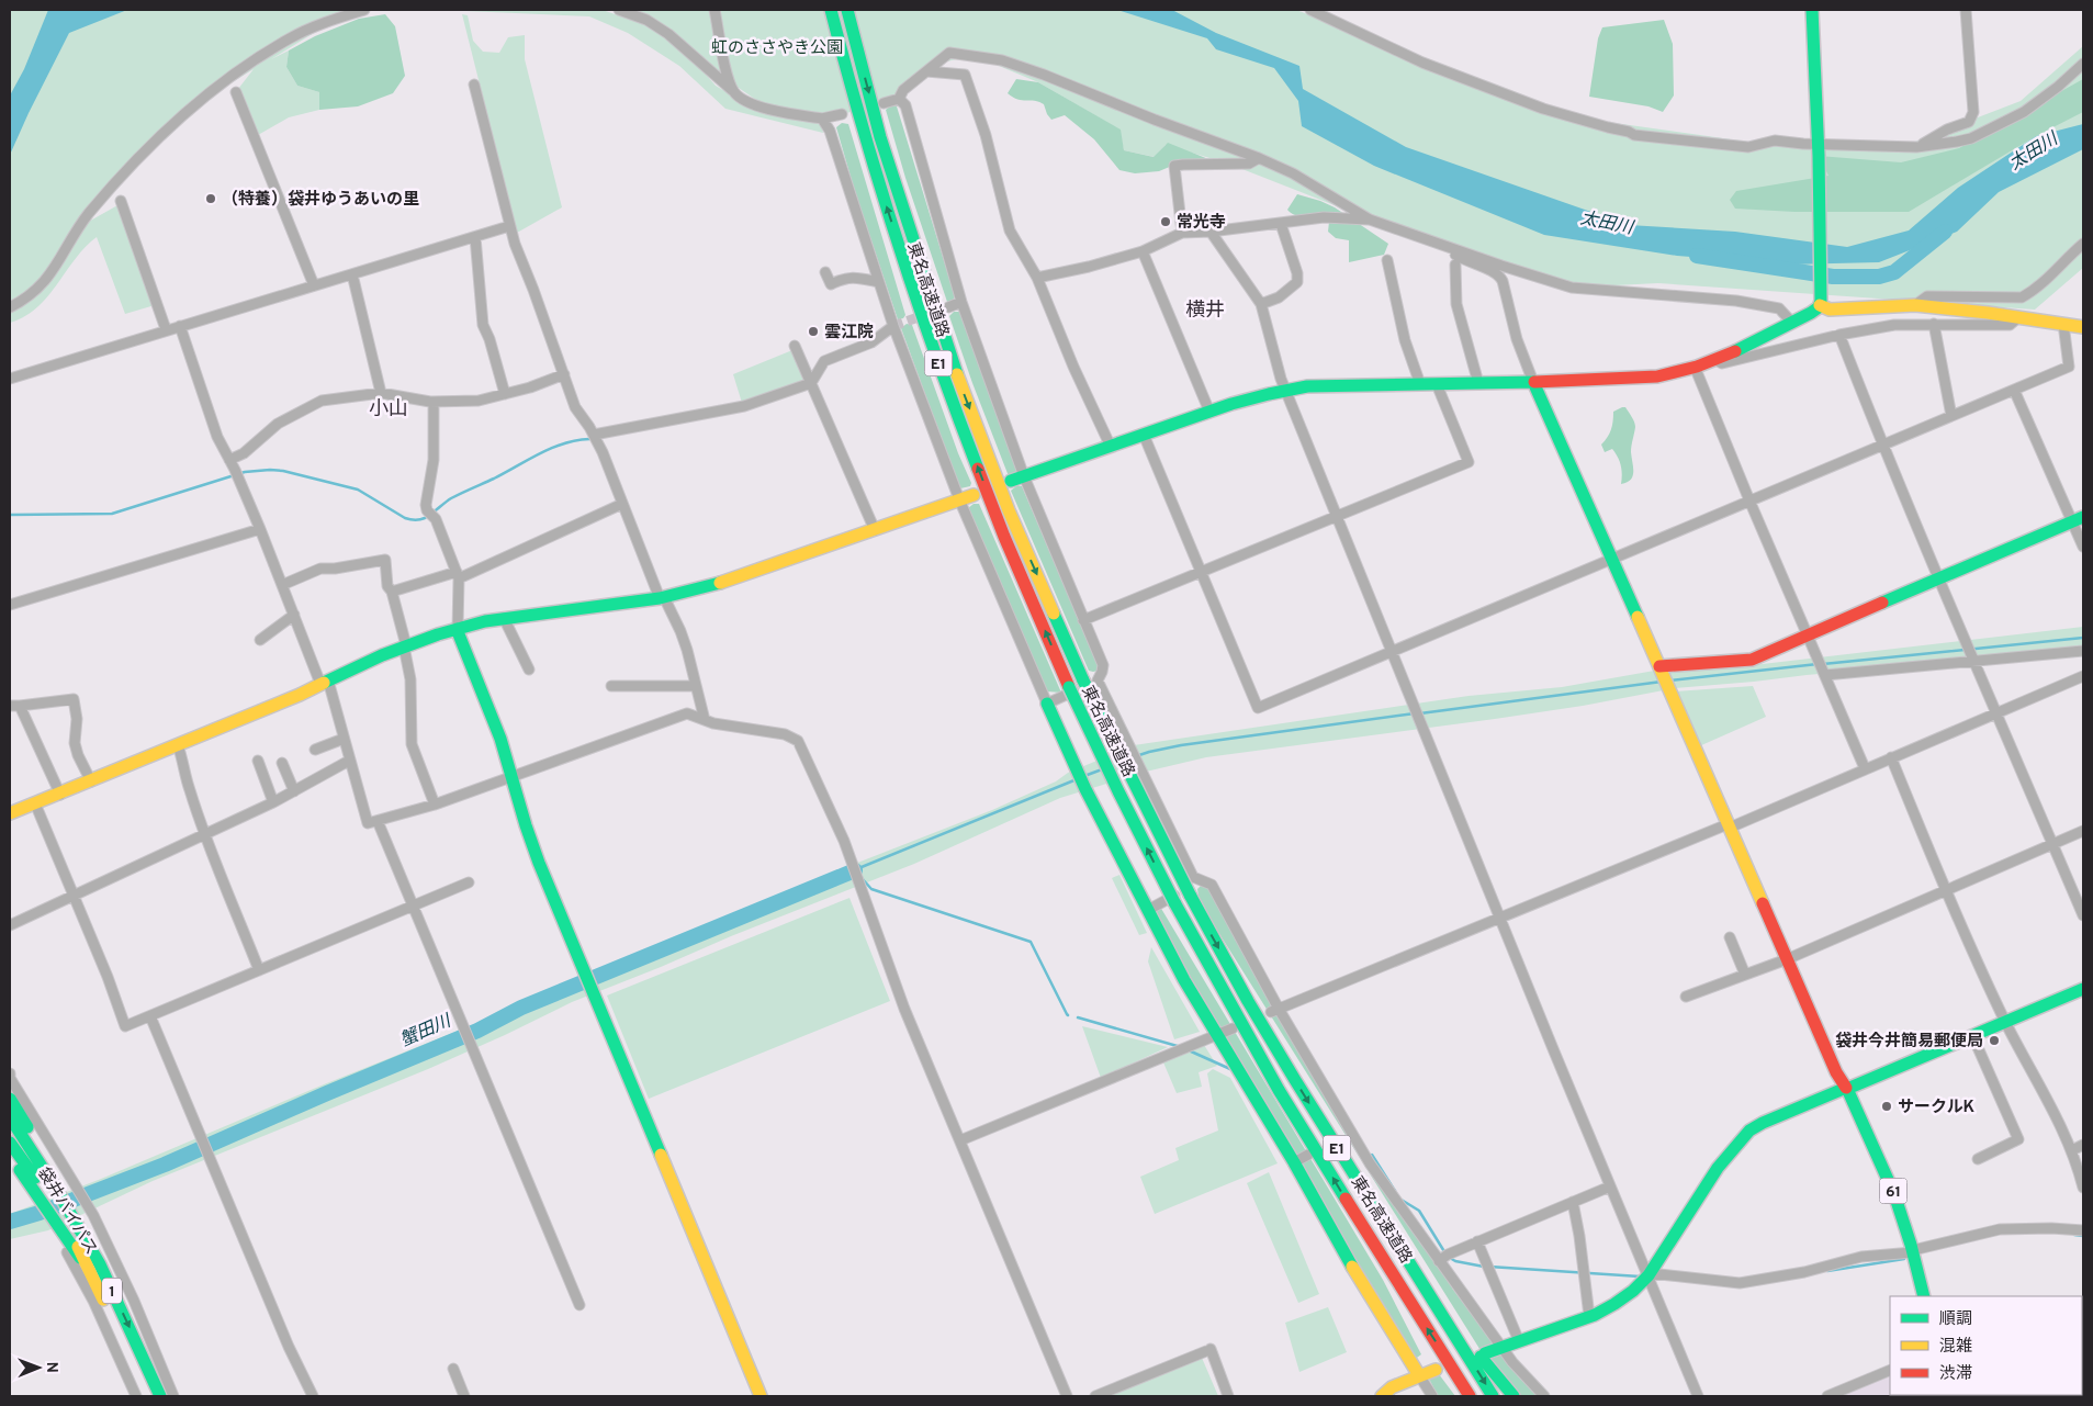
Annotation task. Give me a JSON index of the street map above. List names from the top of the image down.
{
  "streets": {
    "main road": [
      "東名高速道路",
      "E1",
      "61",
      "袋井バイパス",
      "1"
    ]
  },
  "districts": ["横井", "小山"],
  "water": ["太田川", "蟹田川"],
  "parks": ["虹のささやき公園"],
  "places": [
    "（特養）袋井ゆうあいの里",
    "常光寺",
    "雲江院",
    "袋井今井簡易郵便局",
    "サークルK"
  ],
  "legend": ["順調", "混雑", "渋滞"],
  "north": "right"
}
